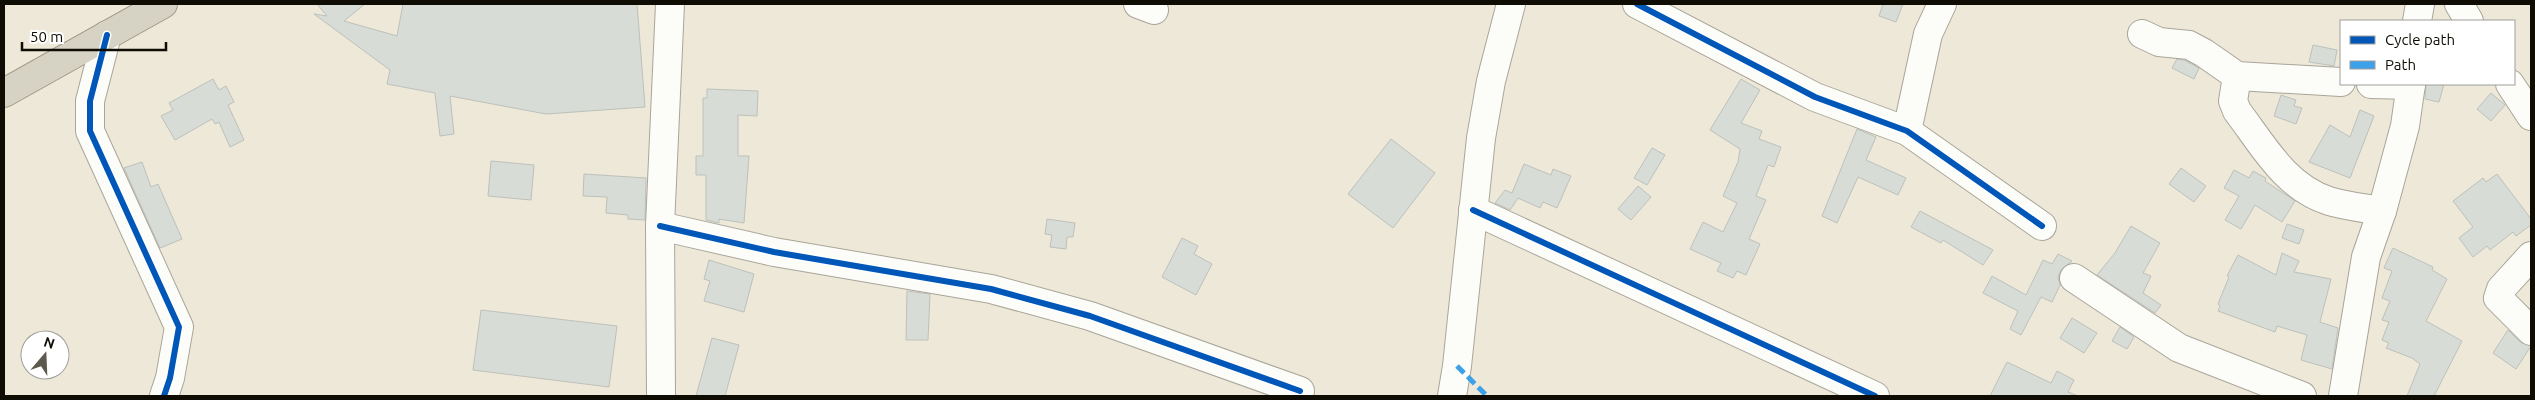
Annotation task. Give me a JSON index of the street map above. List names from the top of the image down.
{
  "legend": ["Cycle path", "Path"],
  "scale_bar": "50 m",
  "north": "top"
}
